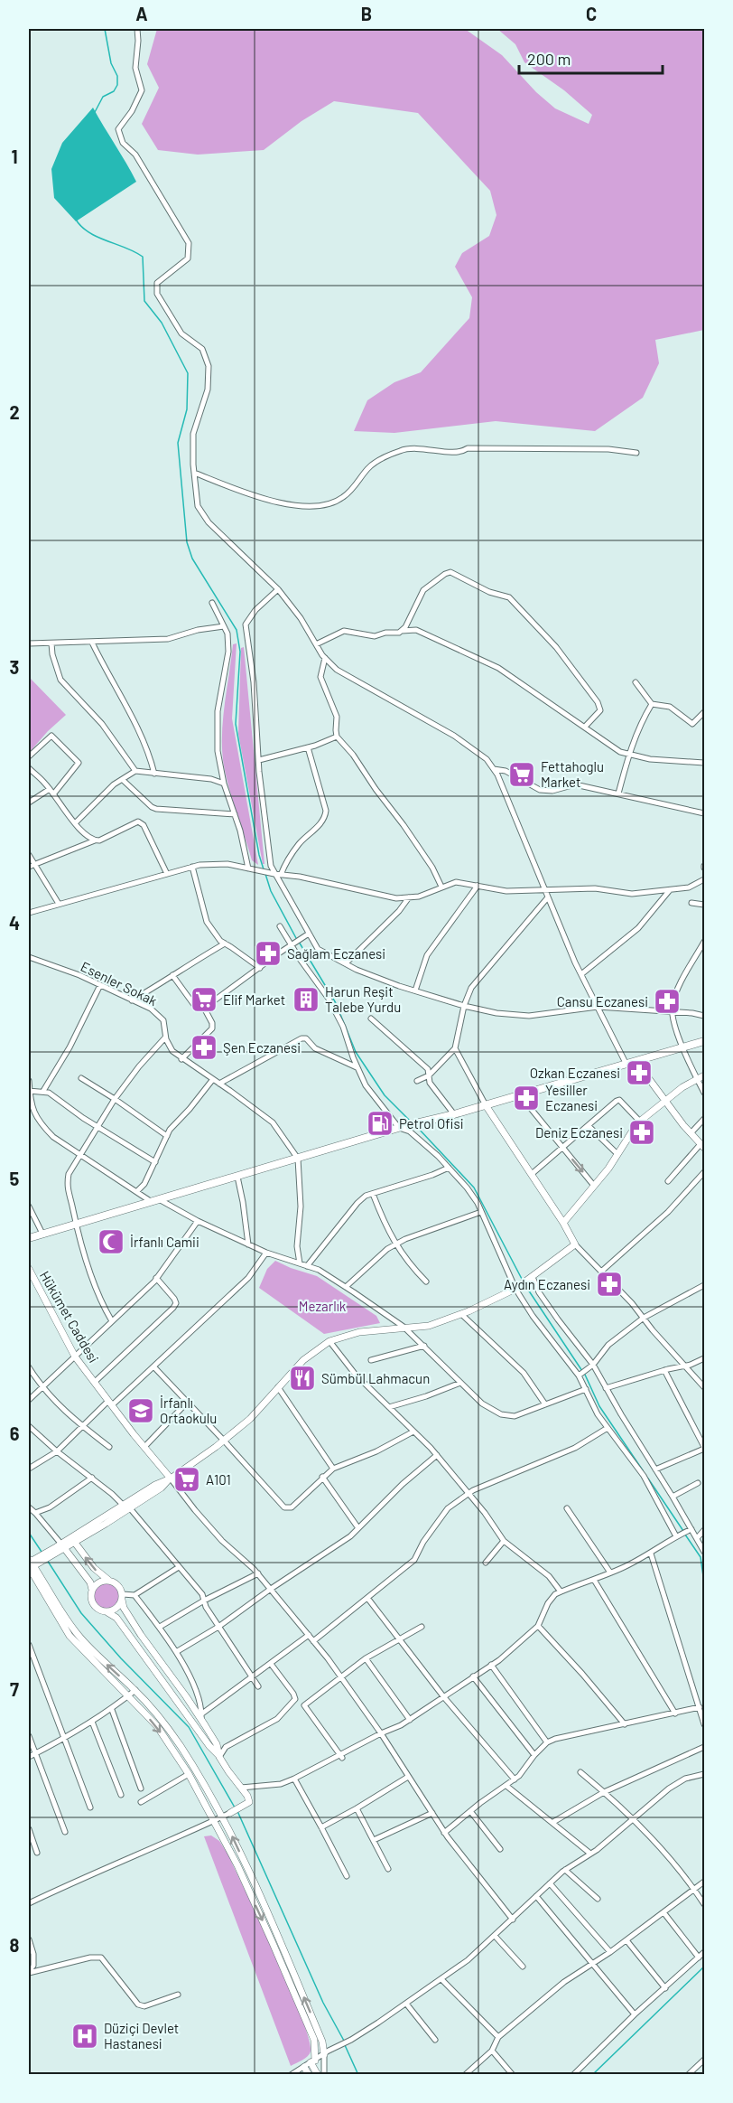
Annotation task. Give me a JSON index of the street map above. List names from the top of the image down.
{
  "streets": {
    "street": ["Esenler Sokak", "Hükümet Caddesi"]
  },
  "parks": ["Mezarlık"],
  "places": {
    "supermarket": ["Fettahoglu Market", "Elif Market", "A101"],
    "pharmacy": [
      "Sağlam Eczanesi",
      "Cansu Eczanesi",
      "Şen Eczanesi",
      "Ozkan Eczanesi",
      "Yesiller Eczanesi",
      "Deniz Eczanesi",
      "Aydın Eczanesi"
    ],
    "building": ["Harun Reşit Talebe Yurdu"],
    "fuel station": ["Petrol Ofisi"],
    "mosque": ["İrfanlı Camii"],
    "restaurant": ["Sümbül Lahmacun"],
    "school or university": ["İrfanlı Ortaokulu"],
    "hospital": ["Düziçi Devlet Hastanesi"]
  },
  "scale_bar": "200 m",
  "grid": {
    "columns": ["A", "B", "C"],
    "rows": [
      "1",
      "2",
      "3",
      "4",
      "5",
      "6",
      "7",
      "8"
    ]
  }
}
